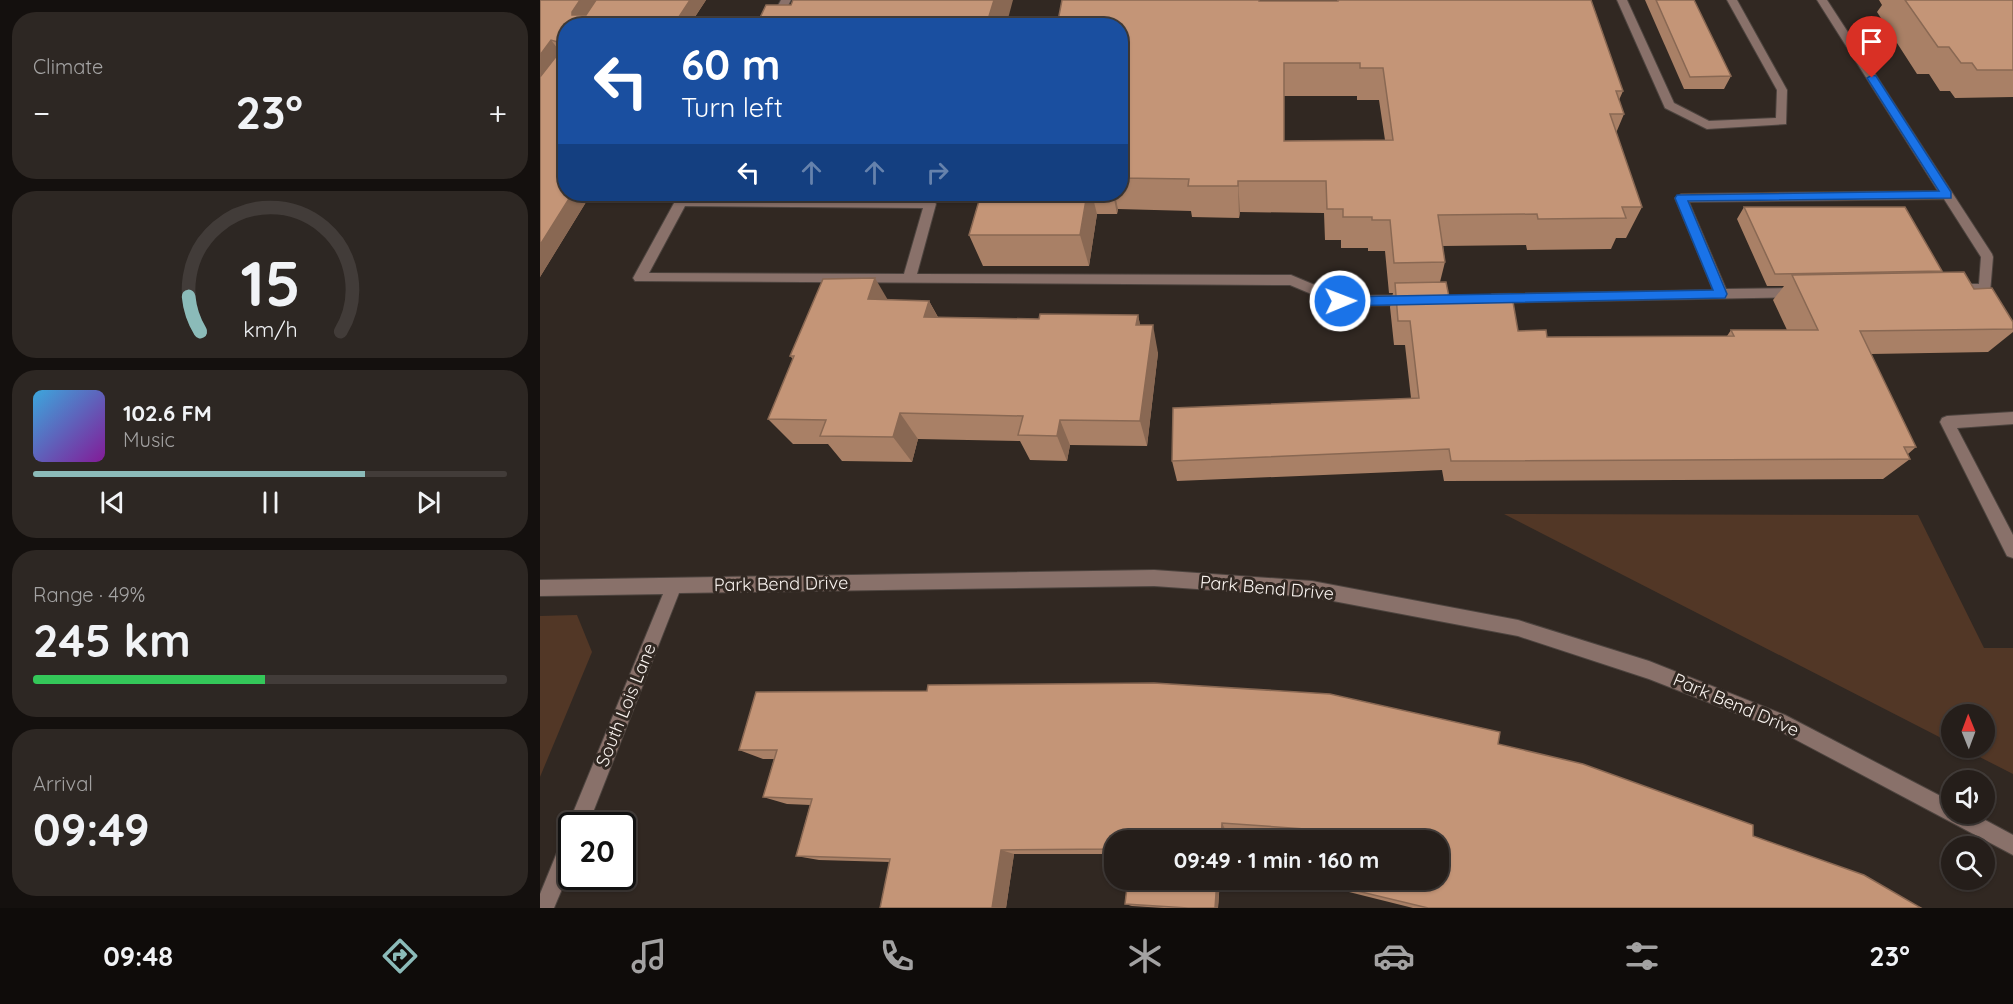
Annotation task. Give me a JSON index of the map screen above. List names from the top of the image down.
{
  "streets": {
    "street": ["Park Bend Drive", "South Lois Lane"]
  },
  "crossings": [
    ["Park Bend Drive", "South Lois Lane"]
  ],
  "north": "top",
  "page": {
    "tile": [
      "Climate",
      ["Range · 49%", "245 km"],
      ["Arrival", "09:49"]
    ],
    "turn": ["60 m", "Turn left"],
    "heat": ["−", "23°", "+"],
    "song": ["102.6 FM", "Music"],
    "limit": "20",
    "trip": "09:49 · 1 min · 160 m",
    "tabs": ["09:48", "23°"],
    "gauge": ["15", "km/h"]
  }
}
